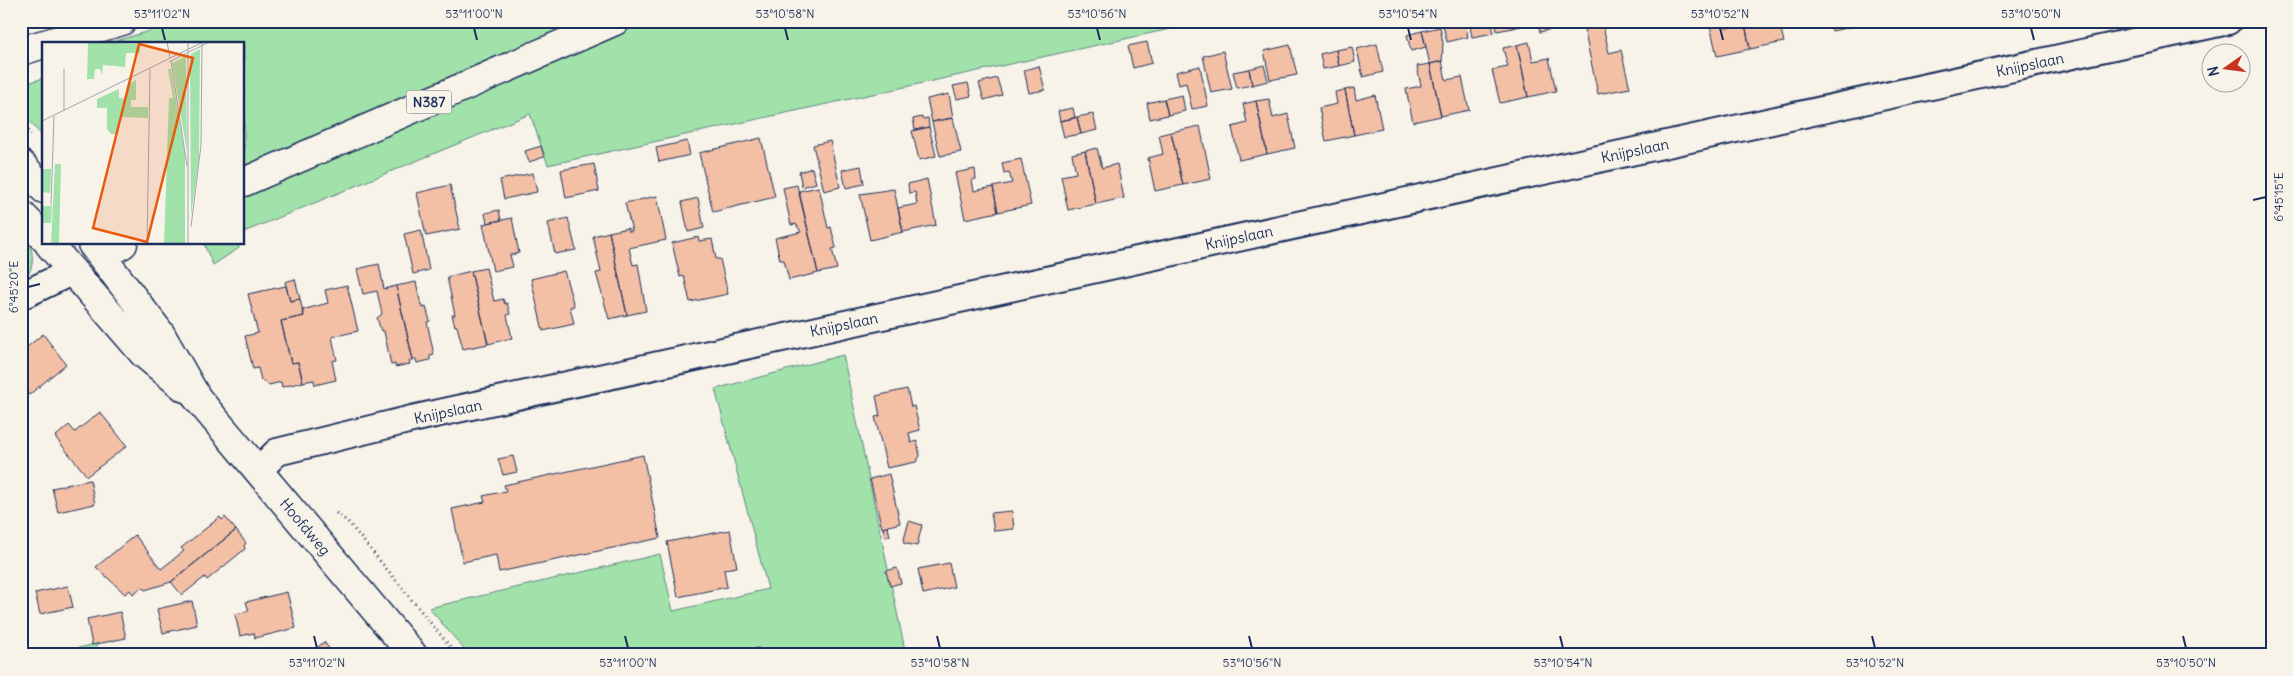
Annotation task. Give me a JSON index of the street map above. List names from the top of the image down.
{
  "streets": {
    "main road": ["N387", "Hoofdweg"],
    "street": ["Knijpslaan"]
  },
  "crossings": [
    ["Knijpslaan", "Hoofdweg"]
  ],
  "north": "left",
  "coordinates": [
    "53°11'02\"N",
    "53°11'00\"N",
    "53°10'58\"N",
    "53°10'56\"N",
    "53°10'54\"N",
    "53°10'52\"N",
    "53°10'50\"N",
    "6°45'15\"E",
    "6°45'20\"E"
  ]
}
